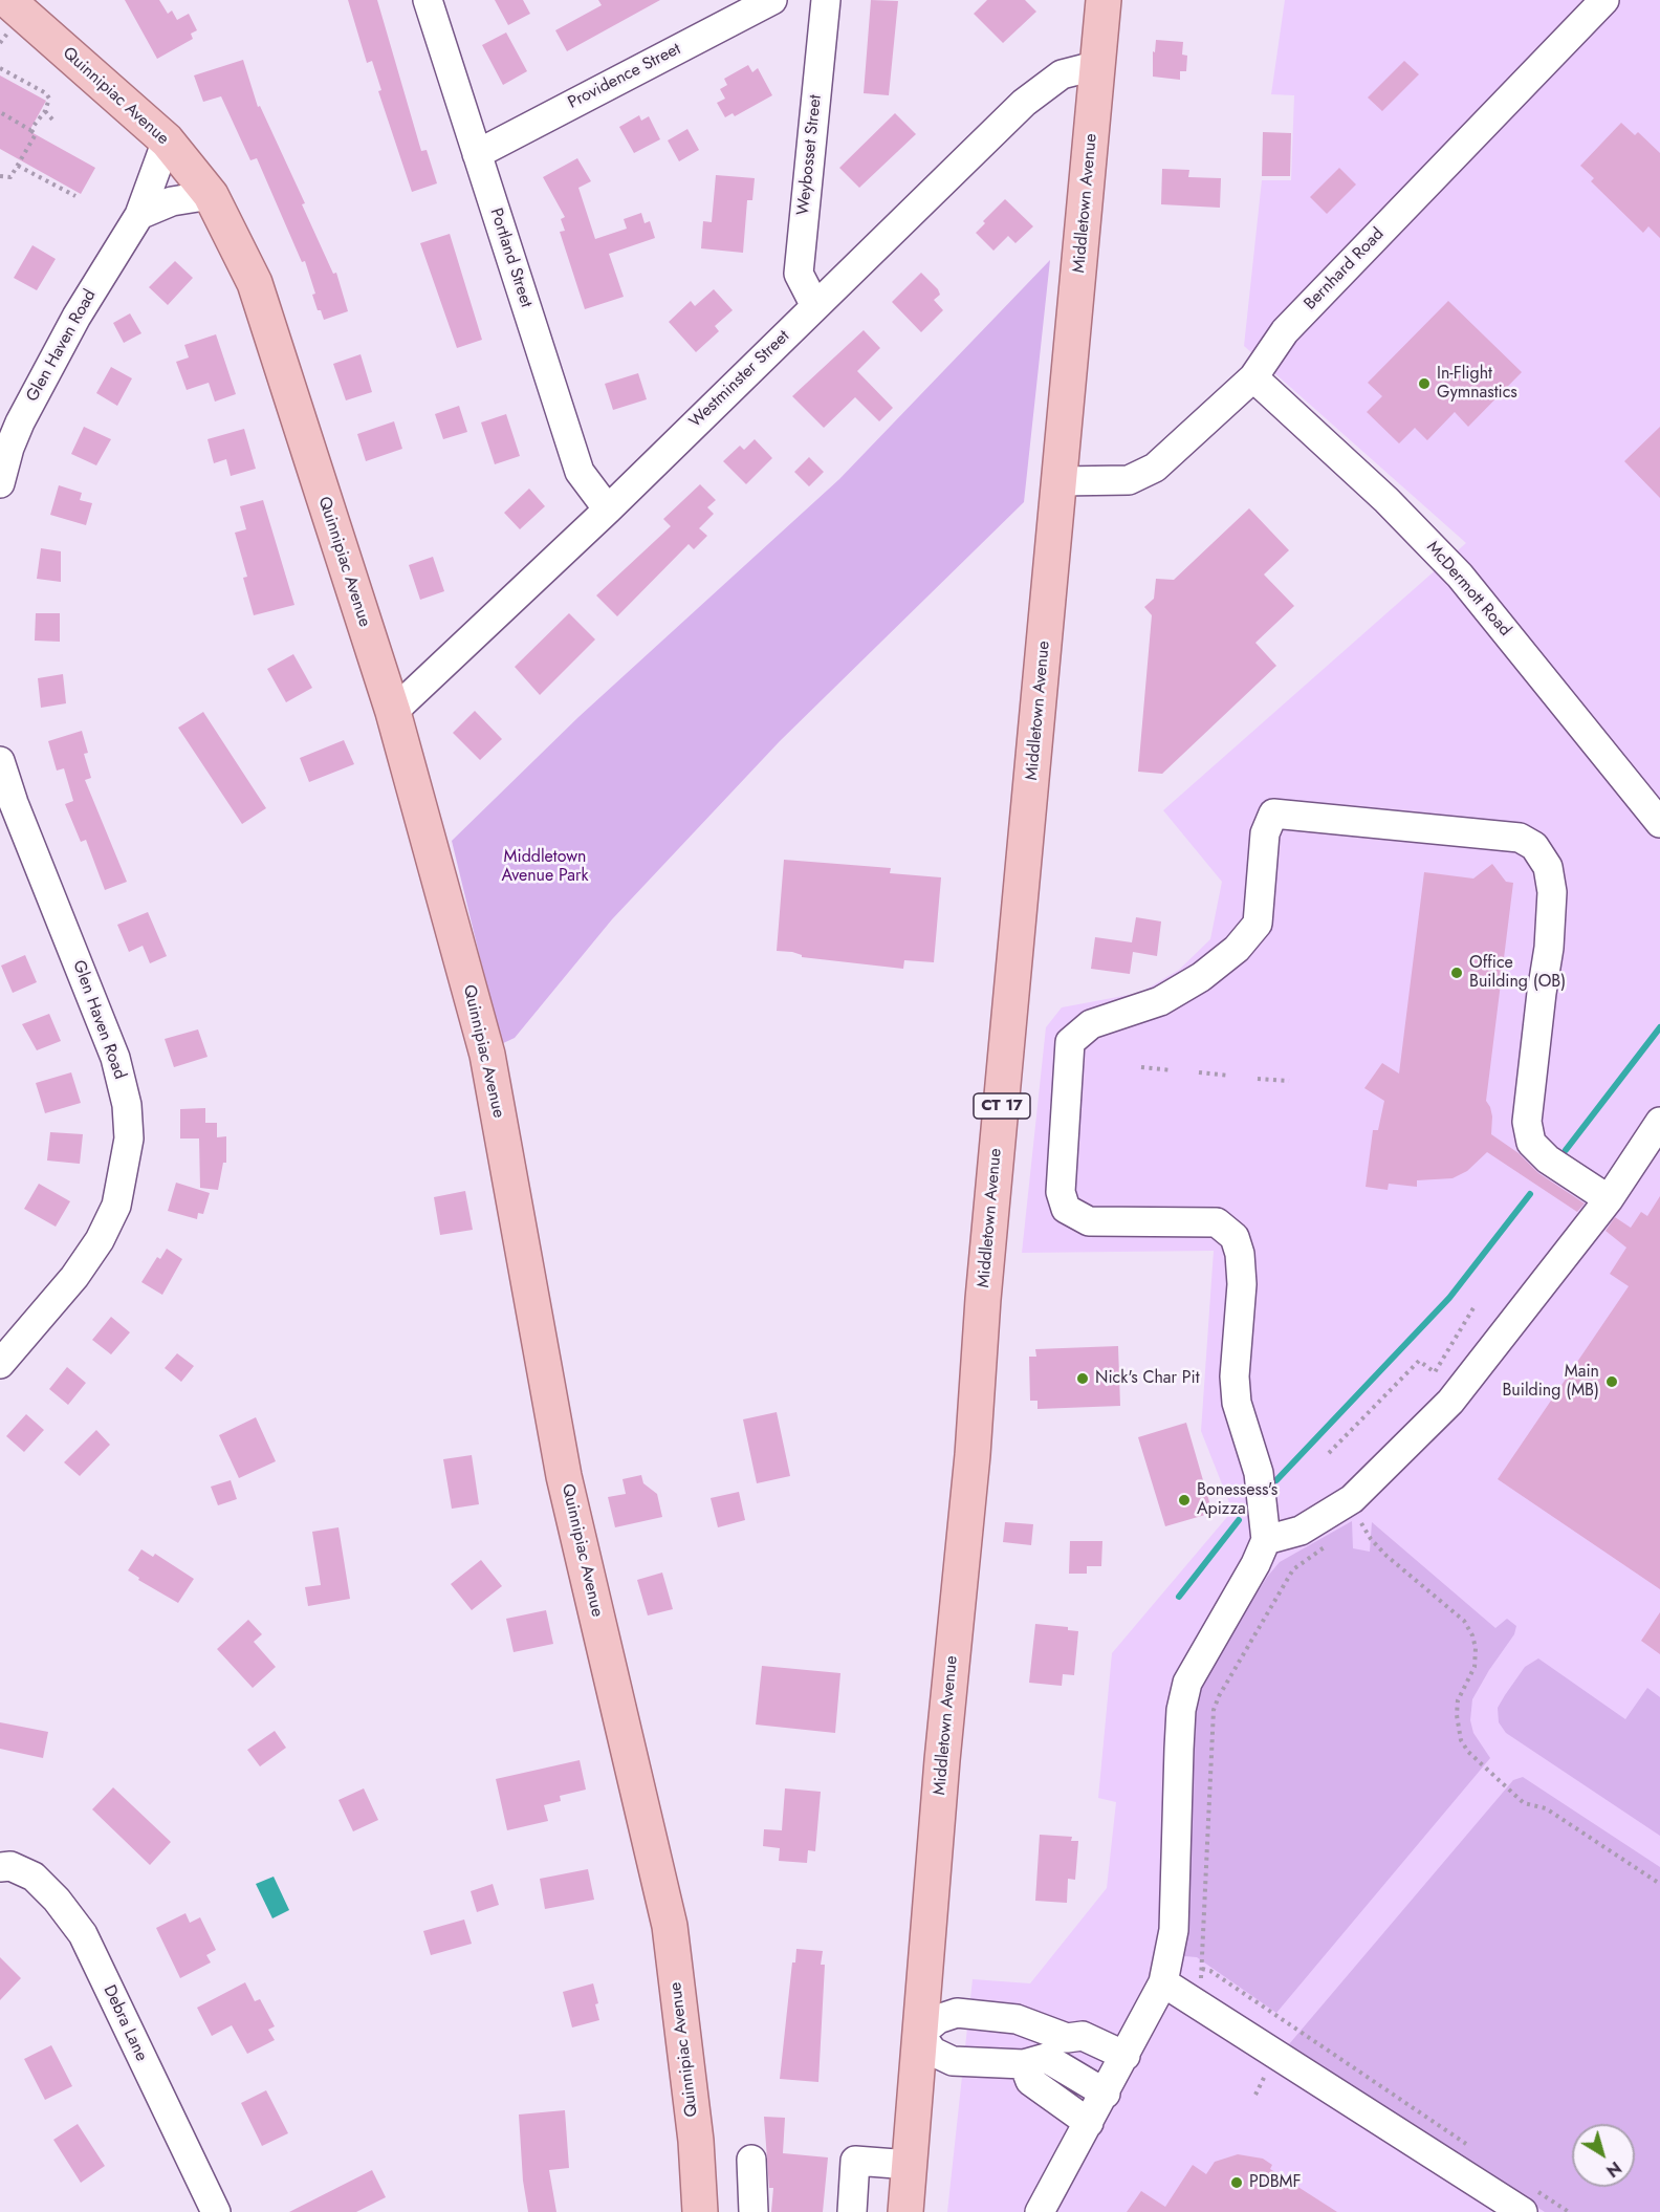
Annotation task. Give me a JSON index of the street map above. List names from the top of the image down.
{
  "streets": {
    "main road": ["Quinnipiac Avenue", "Middletown Avenue", "CT 17"],
    "street": [
      "Providence Street",
      "Weybosset Street",
      "Portland Street",
      "Bernhard Road",
      "Glen Haven Road",
      "Westminster Street",
      "McDermott Road",
      "Debra Lane"
    ]
  },
  "crossings": [
    ["Providence Street", "Portland Street"],
    ["Quinnipiac Avenue", "Glen Haven Road"],
    ["Quinnipiac Avenue", "Westminster Street"],
    ["Weybosset Street", "Westminster Street"],
    ["Middletown Avenue", "Bernhard Road"],
    ["Middletown Avenue", "Westminster Street"],
    ["Portland Street", "Westminster Street"],
    ["Bernhard Road", "McDermott Road"]
  ],
  "parks": ["Middletown Avenue Park"],
  "places": [
    "In-Flight Gymnastics",
    "Office Building (OB)",
    "Nick's Char Pit",
    "Main Building (MB)",
    "Bonessess's Apizza",
    "PDBMF"
  ],
  "north": "bottom right"
}
